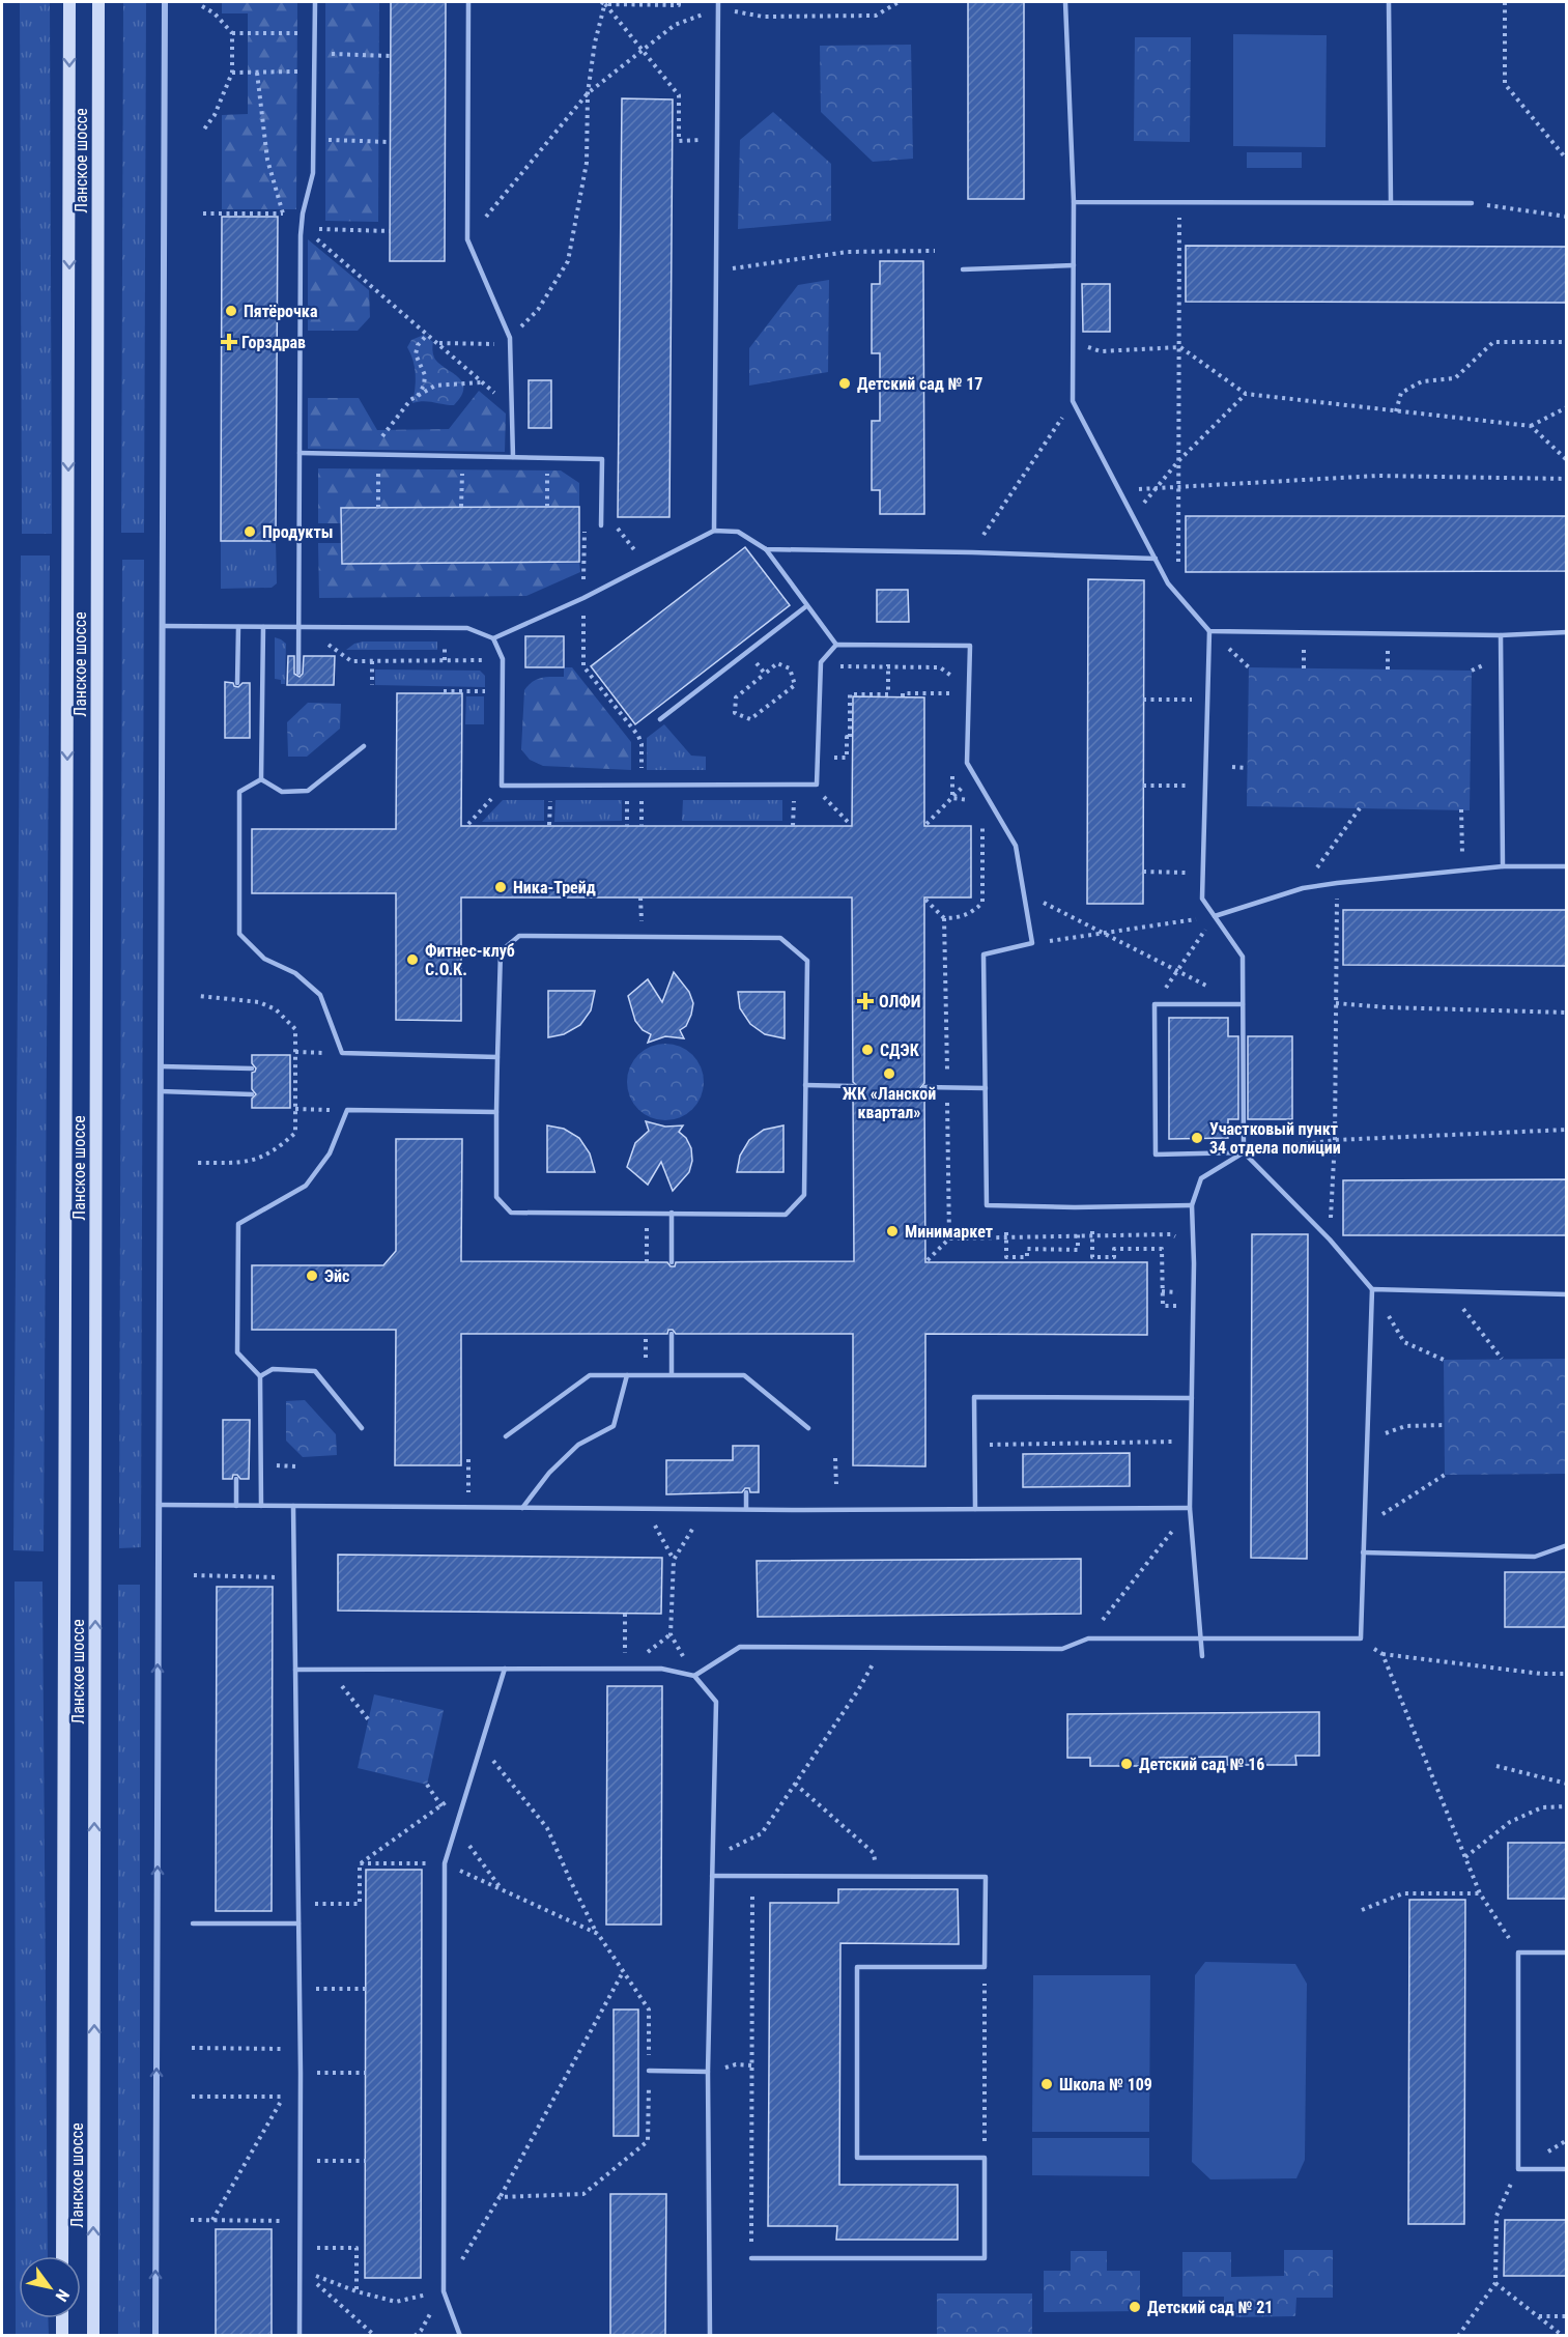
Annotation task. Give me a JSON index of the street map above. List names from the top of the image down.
{
  "streets": {
    "main road": ["Ланское шоссе"]
  },
  "places": {
    "other": [
      "Пятёрочка",
      "Детский сад № 17",
      "Продукты",
      "Ника-Трейд",
      "Фитнес-клуб С.О.К.",
      "СДЭК",
      "ЖК «Ланской квартал»",
      "Участковый пункт 34 отдела полиции",
      "Минимаркет",
      "Эйс",
      "Детский сад № 16",
      "Школа № 109",
      "Детский сад № 21"
    ],
    "health": ["Горздрав", "ОЛФИ"]
  },
  "north": "bottom right"
}
